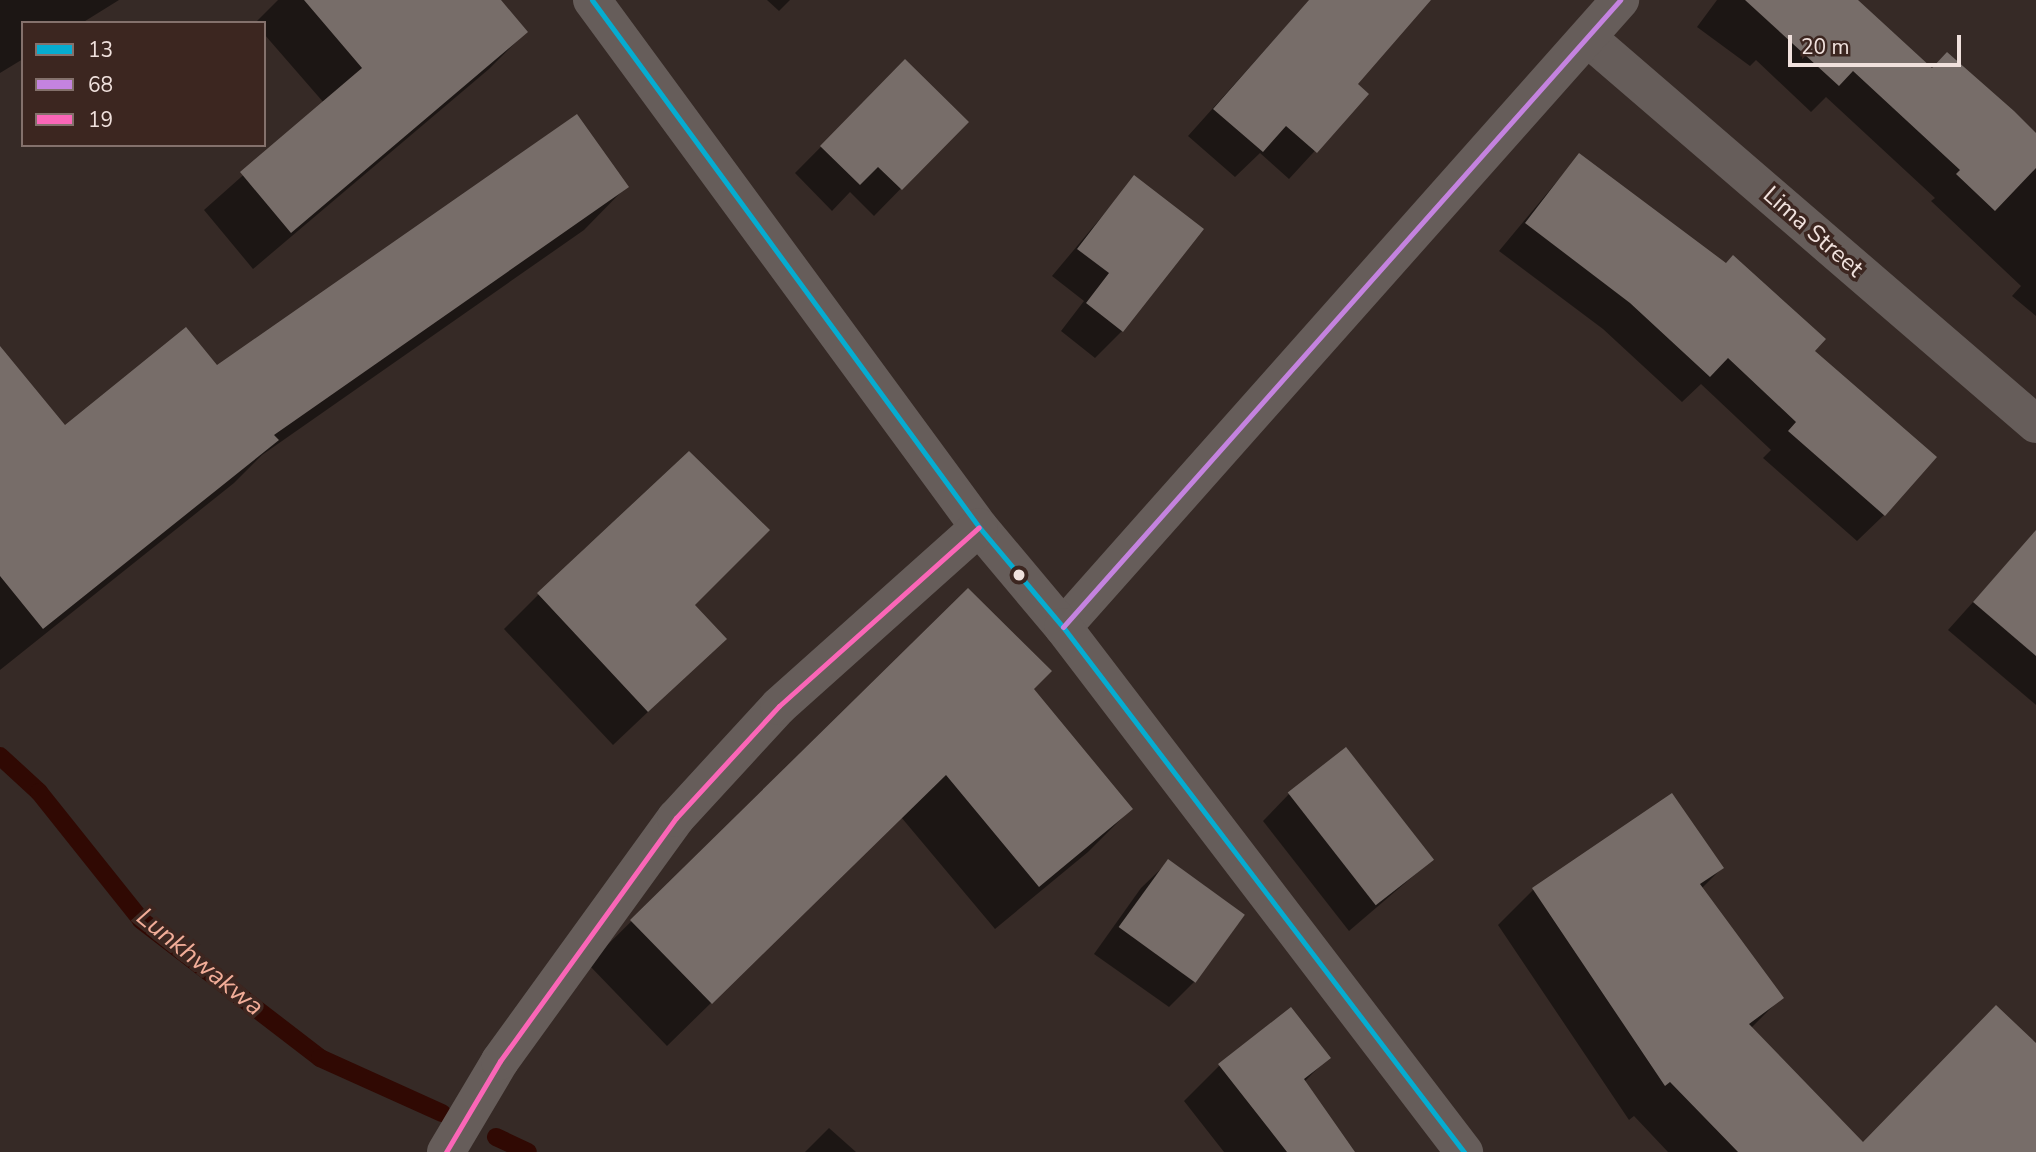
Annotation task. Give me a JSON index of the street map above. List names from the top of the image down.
{
  "streets": {
    "street": ["Lima Street"]
  },
  "water": ["Lunkhwakwa"],
  "lines": ["transit line 13", "transit line 68", "transit line 19"],
  "legend": ["13", "68", "19"],
  "scale_bar": "20 m"
}
